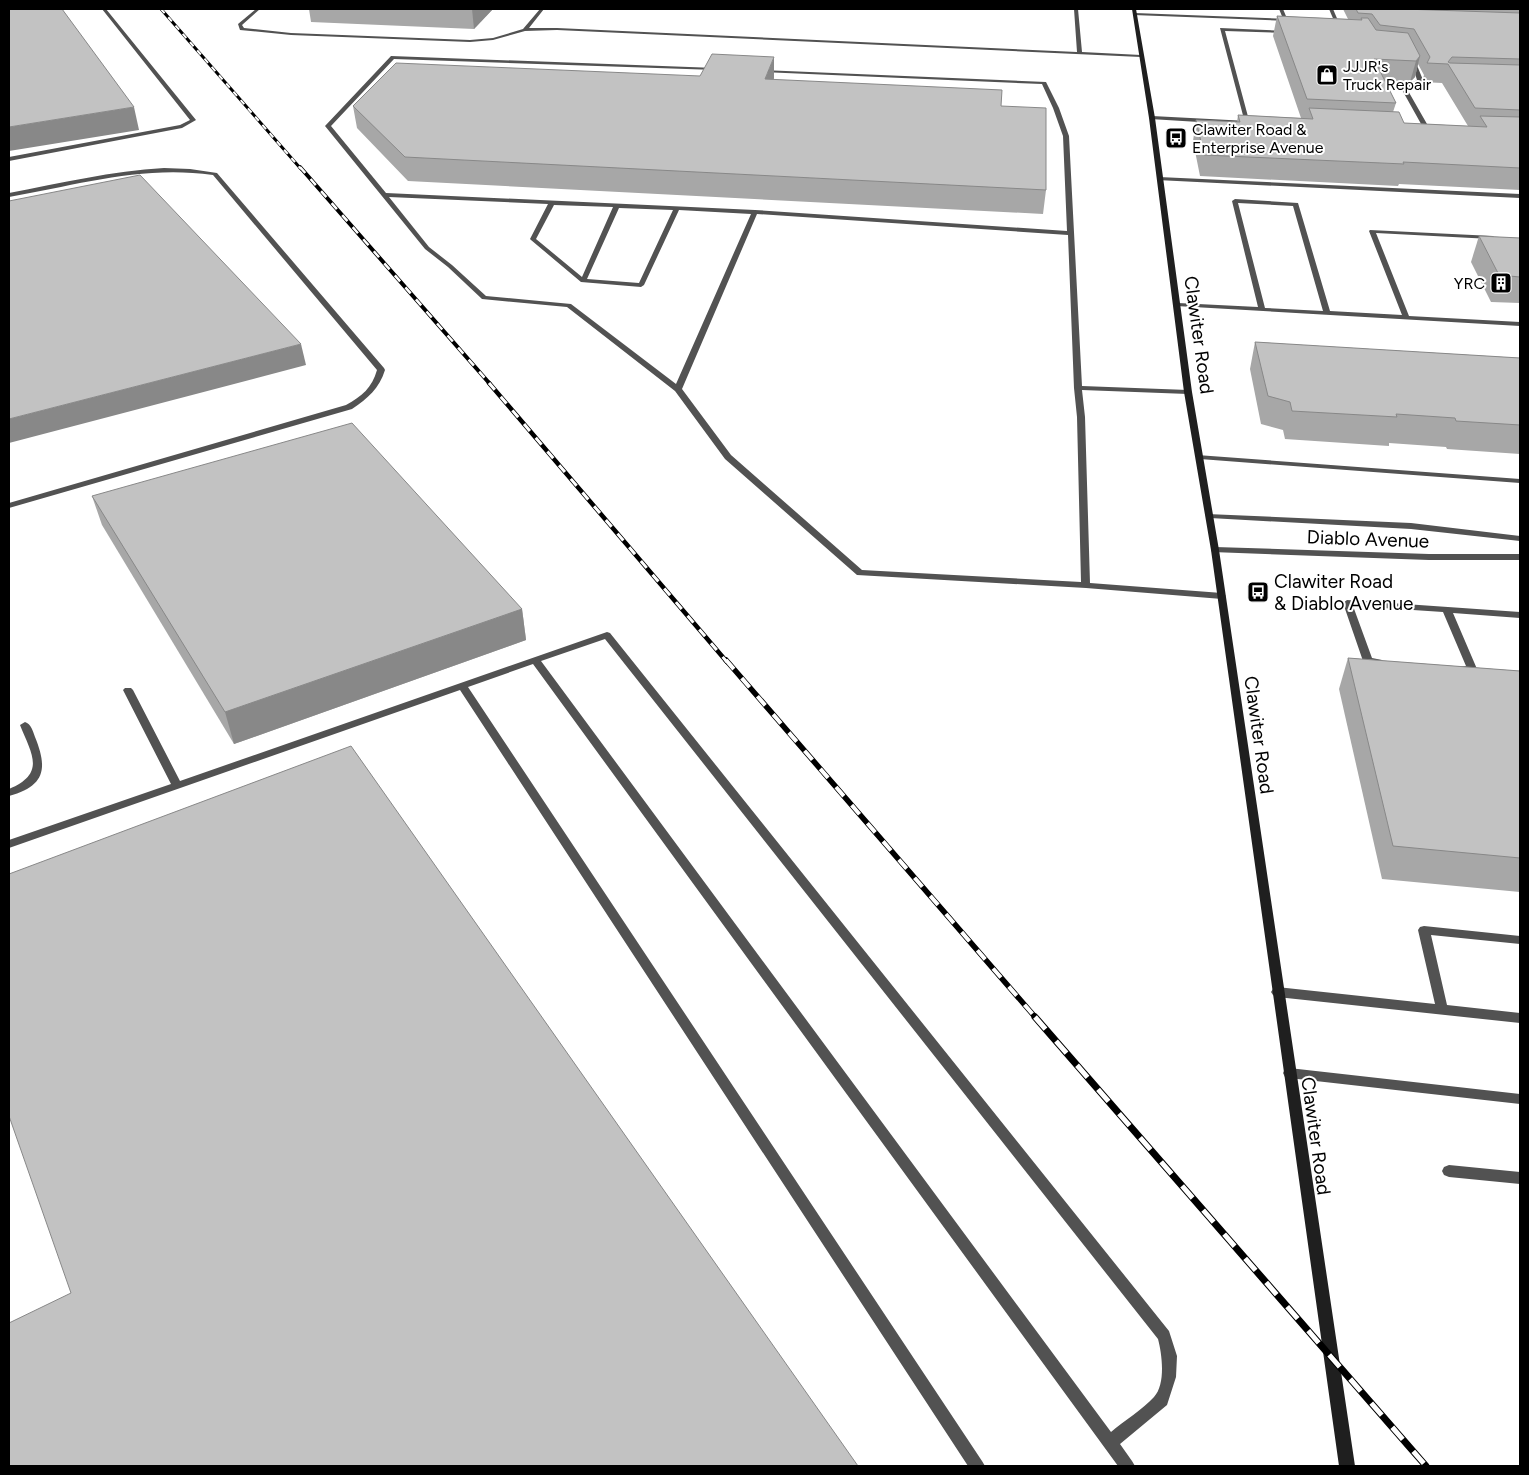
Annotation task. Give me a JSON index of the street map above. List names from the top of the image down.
{
  "streets": {
    "street": ["Clawiter Road", "Diablo Avenue"]
  },
  "crossings": [
    ["Clawiter Road", "Diablo Avenue"]
  ],
  "places": {
    "shop": ["JJJR's Truck Repair"],
    "bus stop": ["Clawiter Road & Enterprise Avenue", "Clawiter Road & Diablo Avenue"],
    "building": ["YRC"]
  }
}
